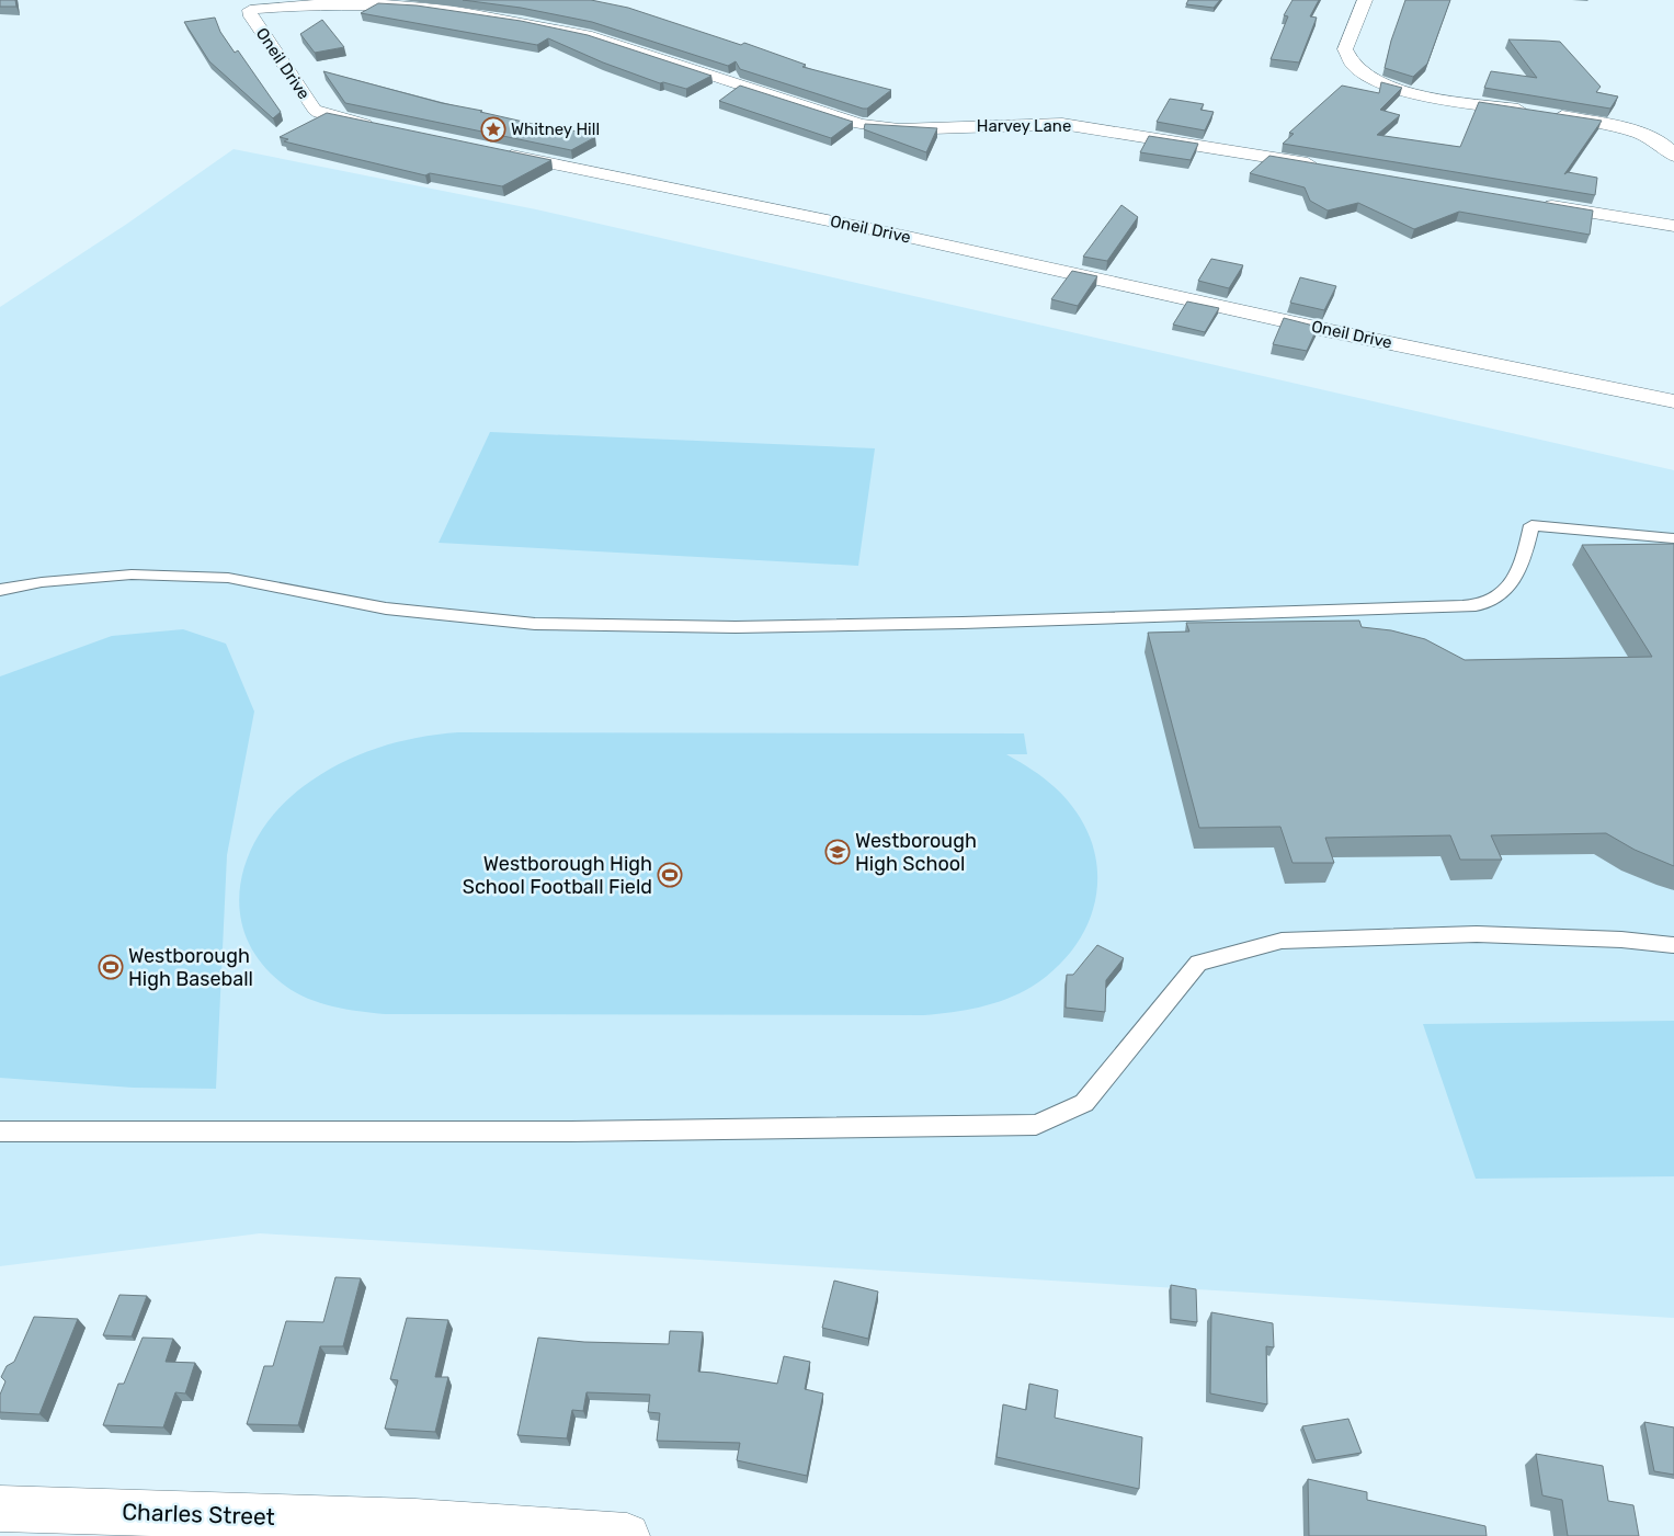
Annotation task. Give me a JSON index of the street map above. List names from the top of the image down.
{
  "streets": {
    "street": ["Oneil Drive", "Harvey Lane", "Charles Street"]
  },
  "crossings": [
    ["Oneil Drive", "Harvey Lane"]
  ],
  "places": {
    "place": ["Whitney Hill"],
    "school or university": ["Westborough High School"],
    "sports": ["Westborough High School Football Field", "Westborough High Baseball"]
  }
}
